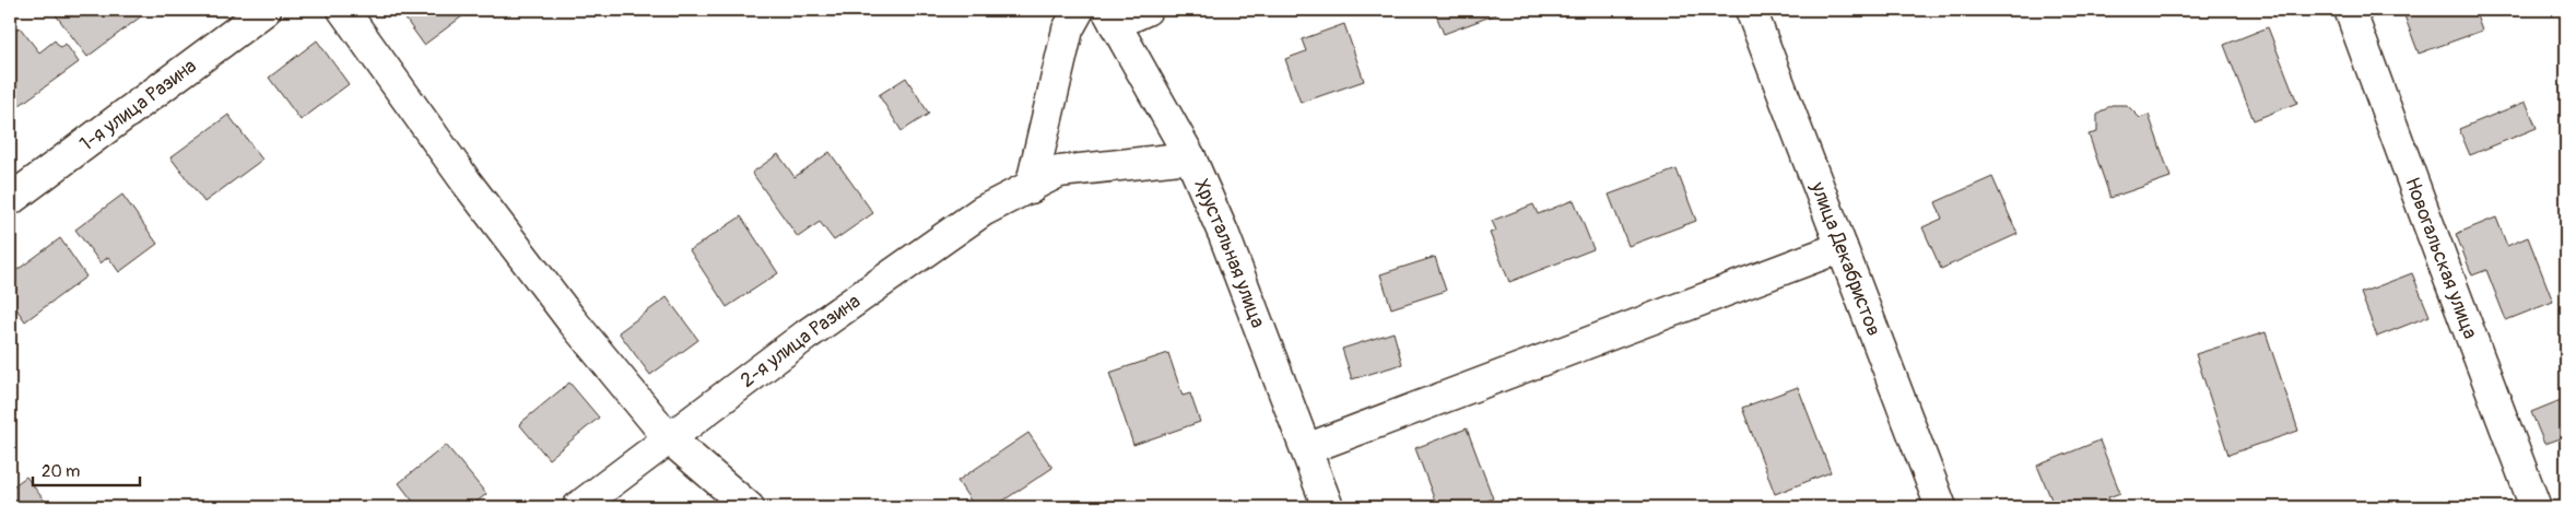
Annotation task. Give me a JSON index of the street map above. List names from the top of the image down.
{
  "streets": {
    "street": [
      "1-я улица Разина",
      "Хрустальная улица",
      "улица Декабристов",
      "Новогальская улица",
      "2-я улица Разина"
    ]
  },
  "crossings": [
    ["Хрустальная улица", "2-я улица Разина"]
  ],
  "scale_bar": "20 m"
}
